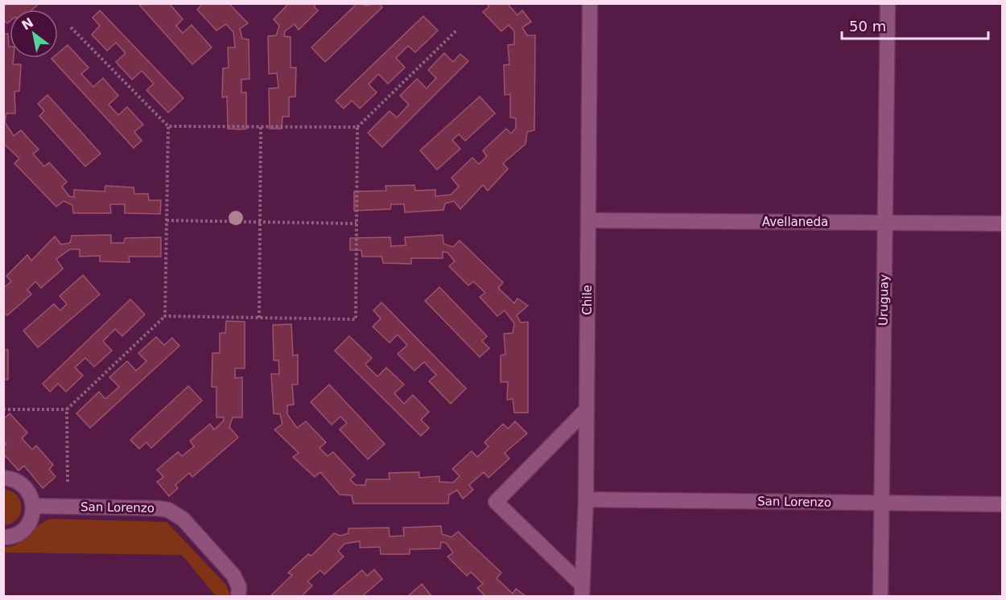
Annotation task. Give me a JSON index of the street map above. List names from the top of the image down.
{
  "streets": {
    "street": [
      "Avellaneda",
      "Chile",
      "Uruguay",
      "San Lorenzo"
    ]
  },
  "crossings": [
    ["Avellaneda", "Chile"],
    ["Avellaneda", "Uruguay"],
    ["Chile", "San Lorenzo"],
    ["Uruguay", "San Lorenzo"]
  ],
  "scale_bar": "50 m",
  "north": "top left"
}
